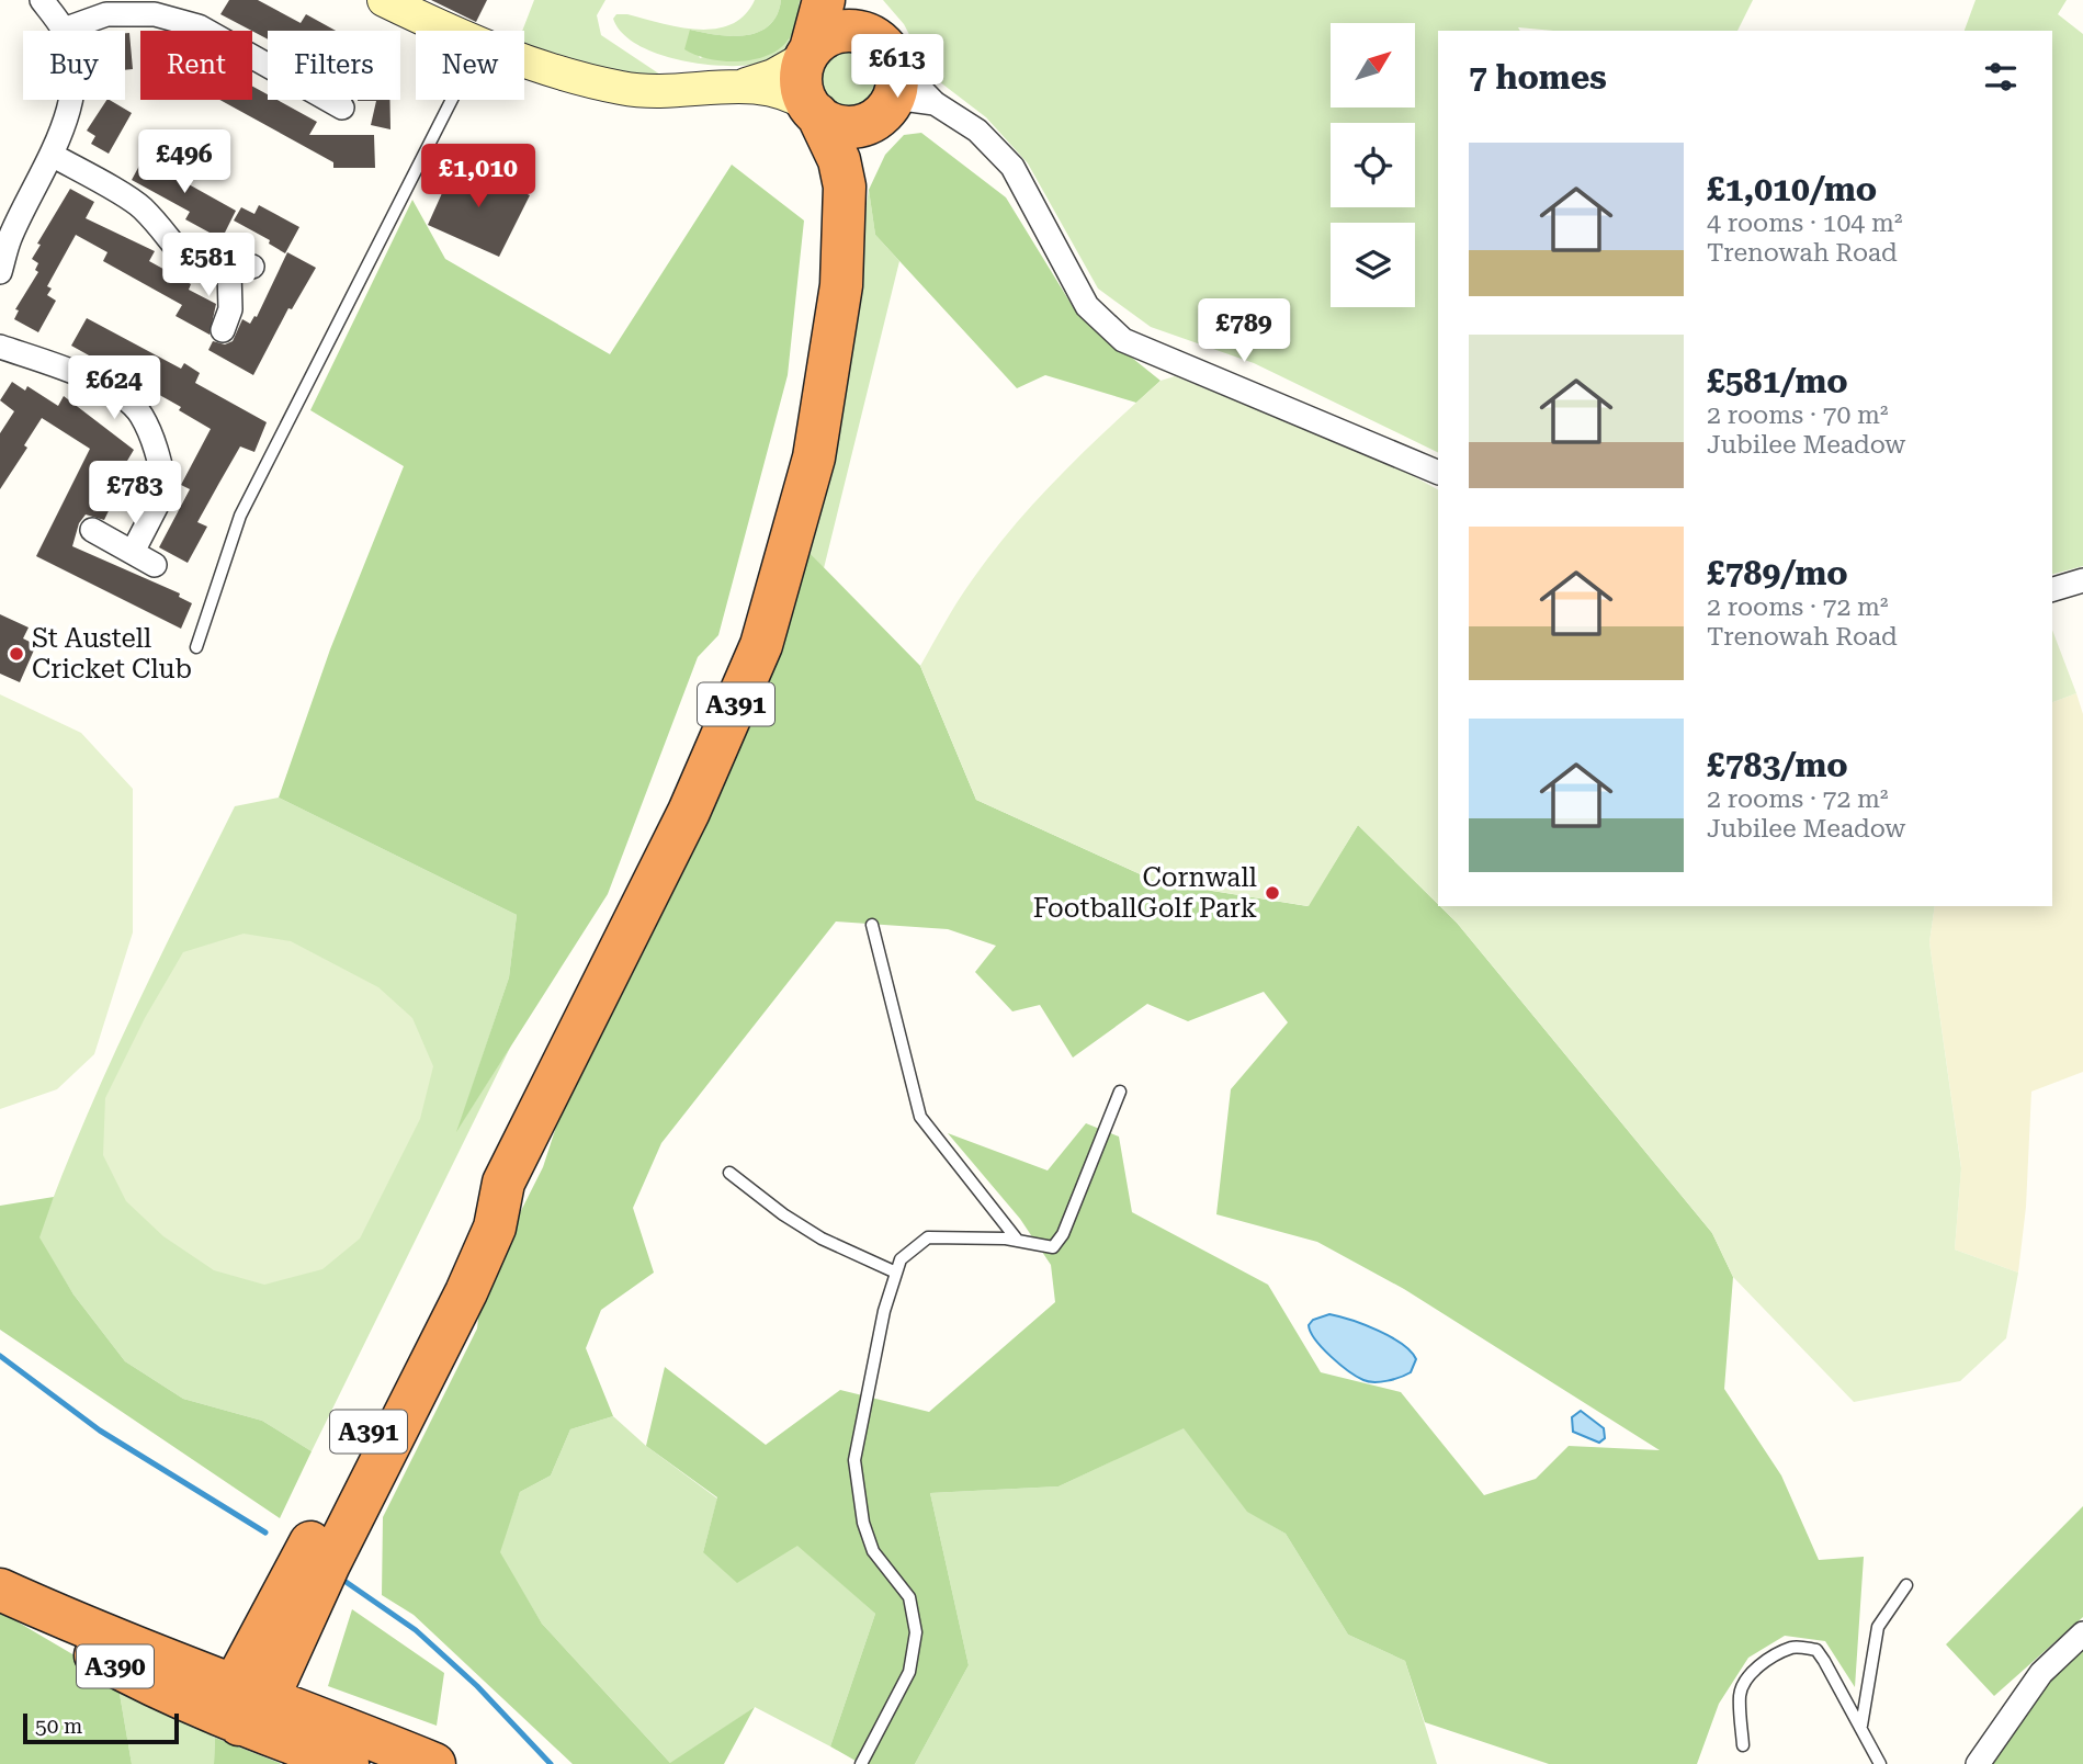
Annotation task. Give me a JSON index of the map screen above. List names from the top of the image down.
{
  "streets": {
    "highway": ["A391", "A390"]
  },
  "crossings": [
    ["A391", "A390"]
  ],
  "places": ["St Austell Cricket Club", "Cornwall FootballGolf Park"],
  "scale_bar": "50 m",
  "north": "top right",
  "page": {
    "chip": [
      "Buy",
      "Rent",
      "Filters",
      "New"
    ],
    "heading": "7 homes",
    "price": [
      "£613",
      "£496",
      "£1,010",
      "£581",
      "£789",
      "£624",
      "£783"
    ],
    "list": [
      {
        "name": "£1,010/mo",
        "note": "4 rooms · 104 m² · Trenowah Road"
      },
      {
        "name": "£581/mo",
        "note": "2 rooms · 70 m² · Jubilee Meadow"
      },
      {
        "name": "£789/mo",
        "note": "2 rooms · 72 m² · Trenowah Road"
      },
      {
        "name": "£783/mo",
        "note": "2 rooms · 72 m² · Jubilee Meadow"
      }
    ],
    "scale": "50 m"
  }
}
